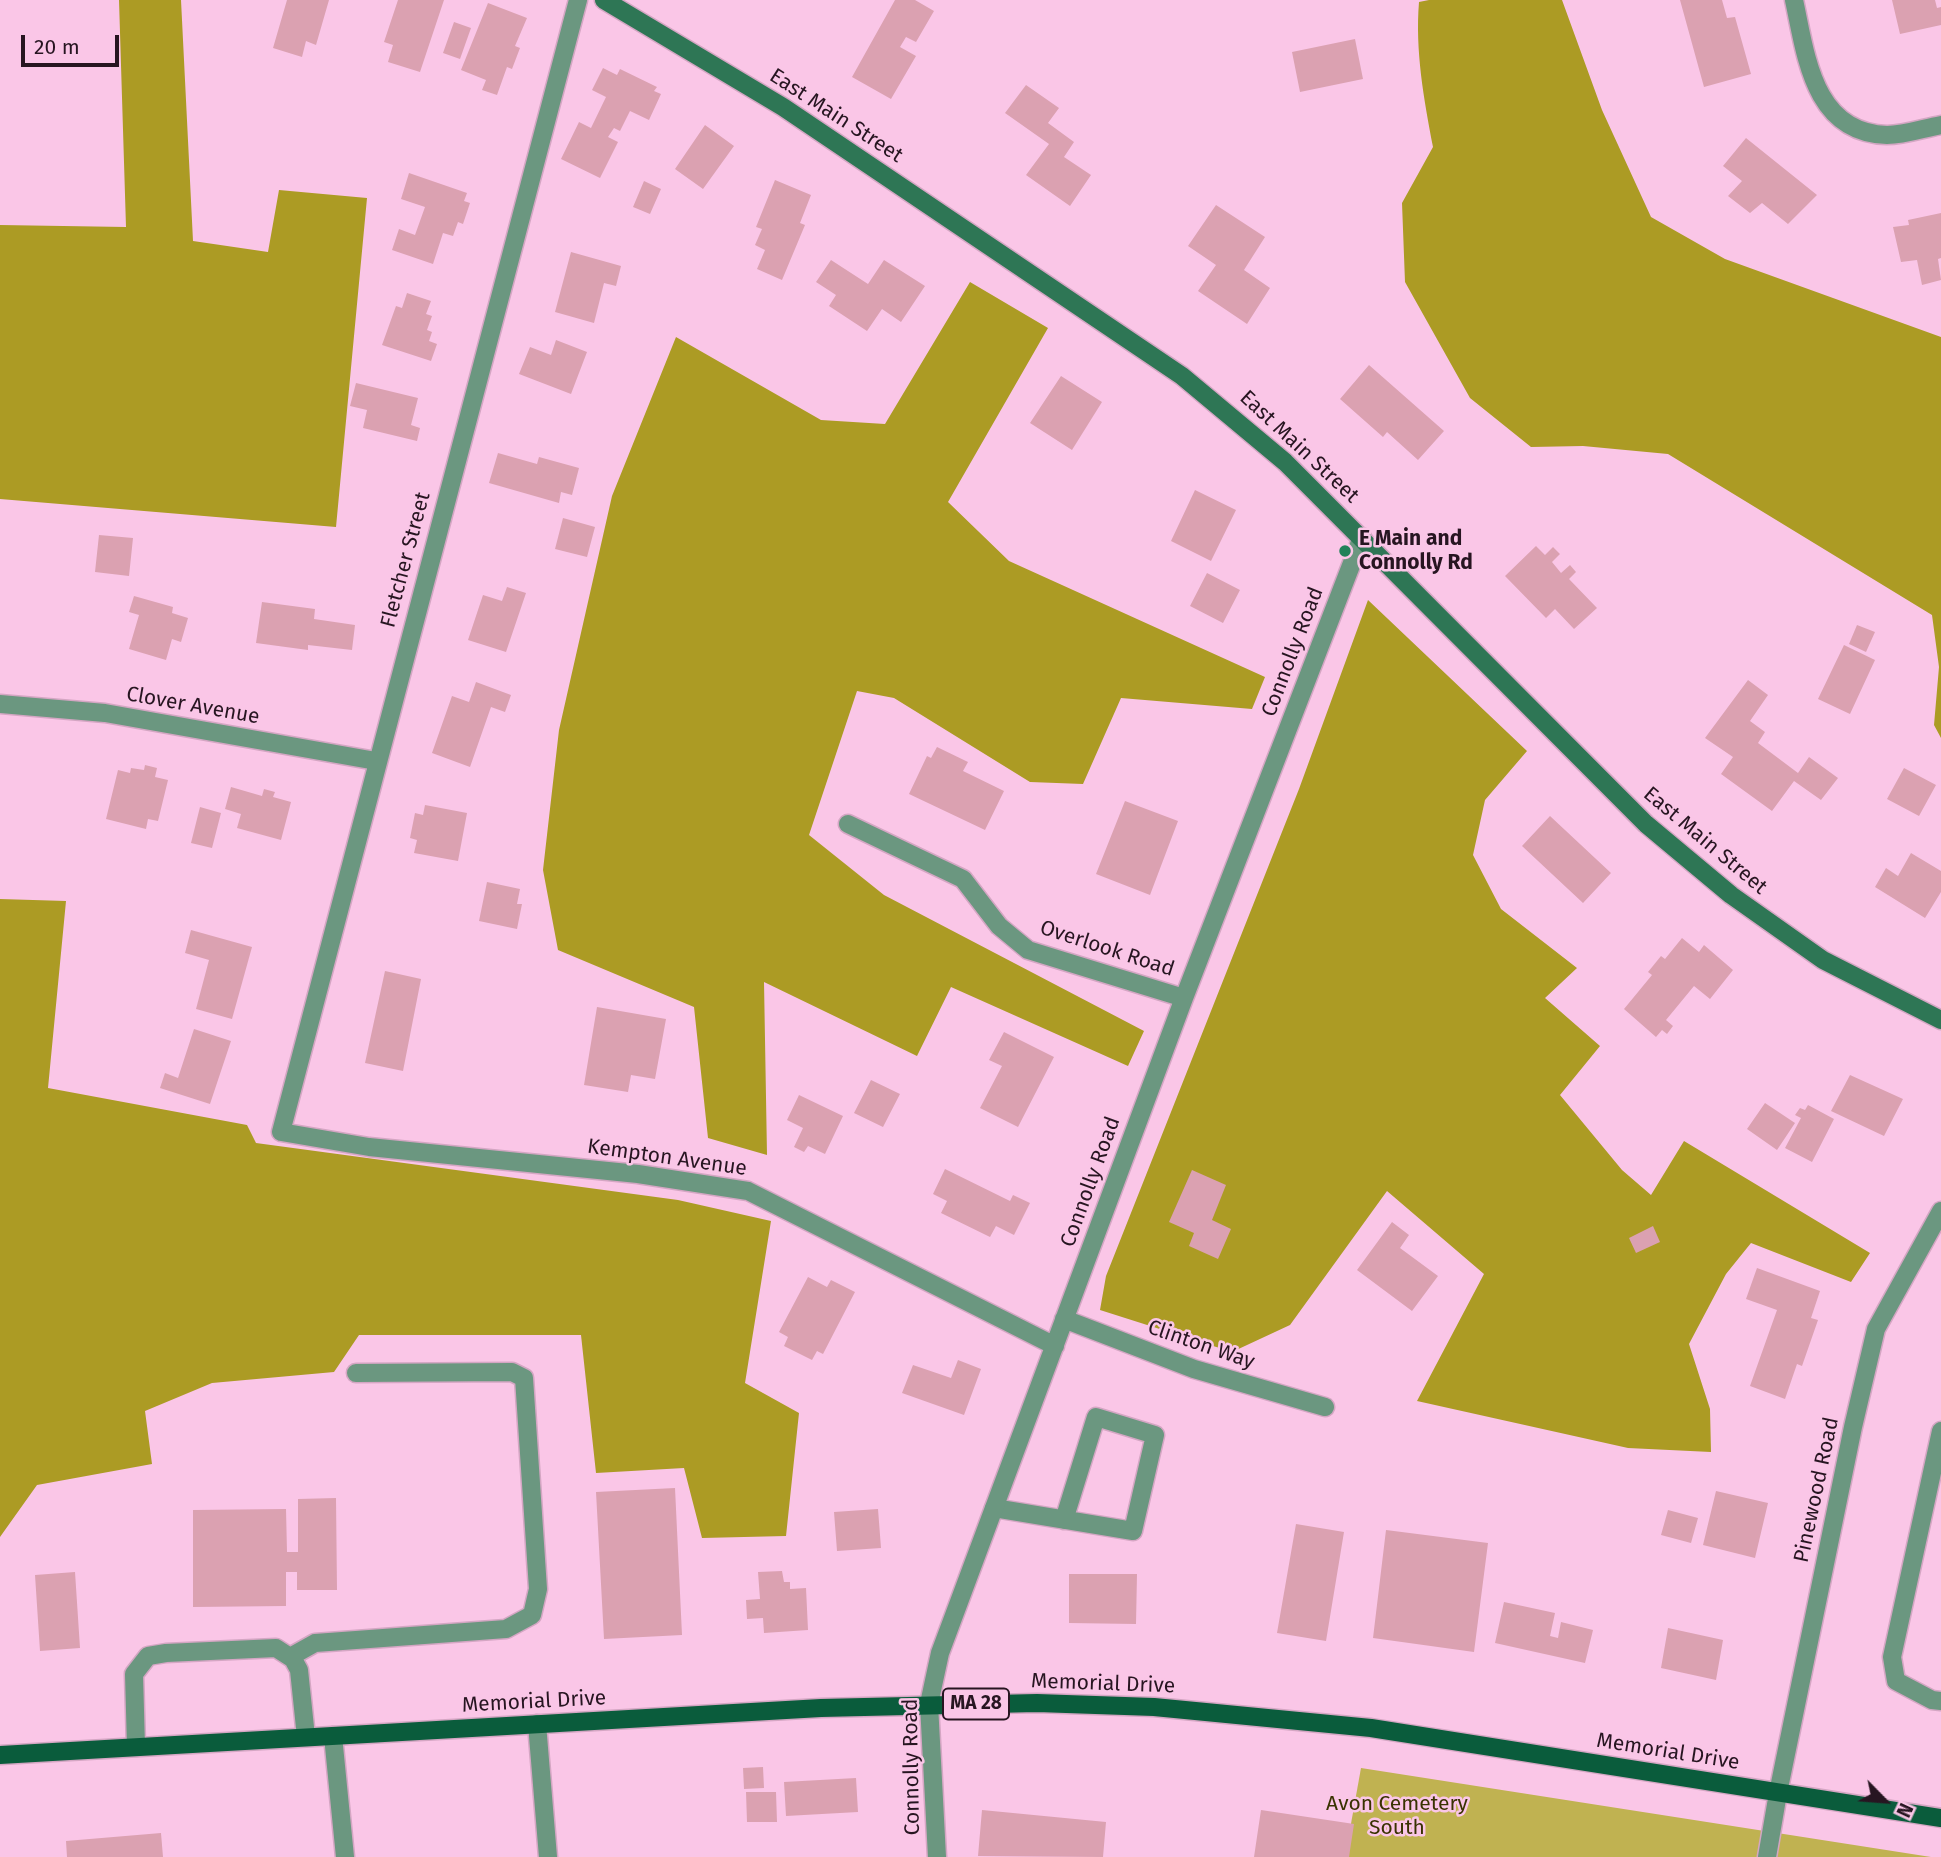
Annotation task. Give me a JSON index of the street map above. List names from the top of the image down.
{
  "streets": {
    "main road": ["East Main Street", "Memorial Drive", "MA 28"],
    "street": [
      "Fletcher Street",
      "Connolly Road",
      "Clover Avenue",
      "Overlook Road",
      "Kempton Avenue",
      "Clinton Way",
      "Pinewood Road"
    ]
  },
  "crossings": [
    ["East Main Street", "Connolly Road"],
    ["Fletcher Street", "Clover Avenue"],
    ["Fletcher Street", "Kempton Avenue"],
    ["Connolly Road", "Overlook Road"],
    ["Connolly Road", "Kempton Avenue"],
    ["Connolly Road", "Clinton Way"],
    ["Connolly Road", "Memorial Drive"],
    ["Pinewood Road", "Memorial Drive"]
  ],
  "parks": ["Avon Cemetery South"],
  "places": ["E Main and Connolly Rd"],
  "scale_bar": "20 m",
  "north": "bottom right"
}
